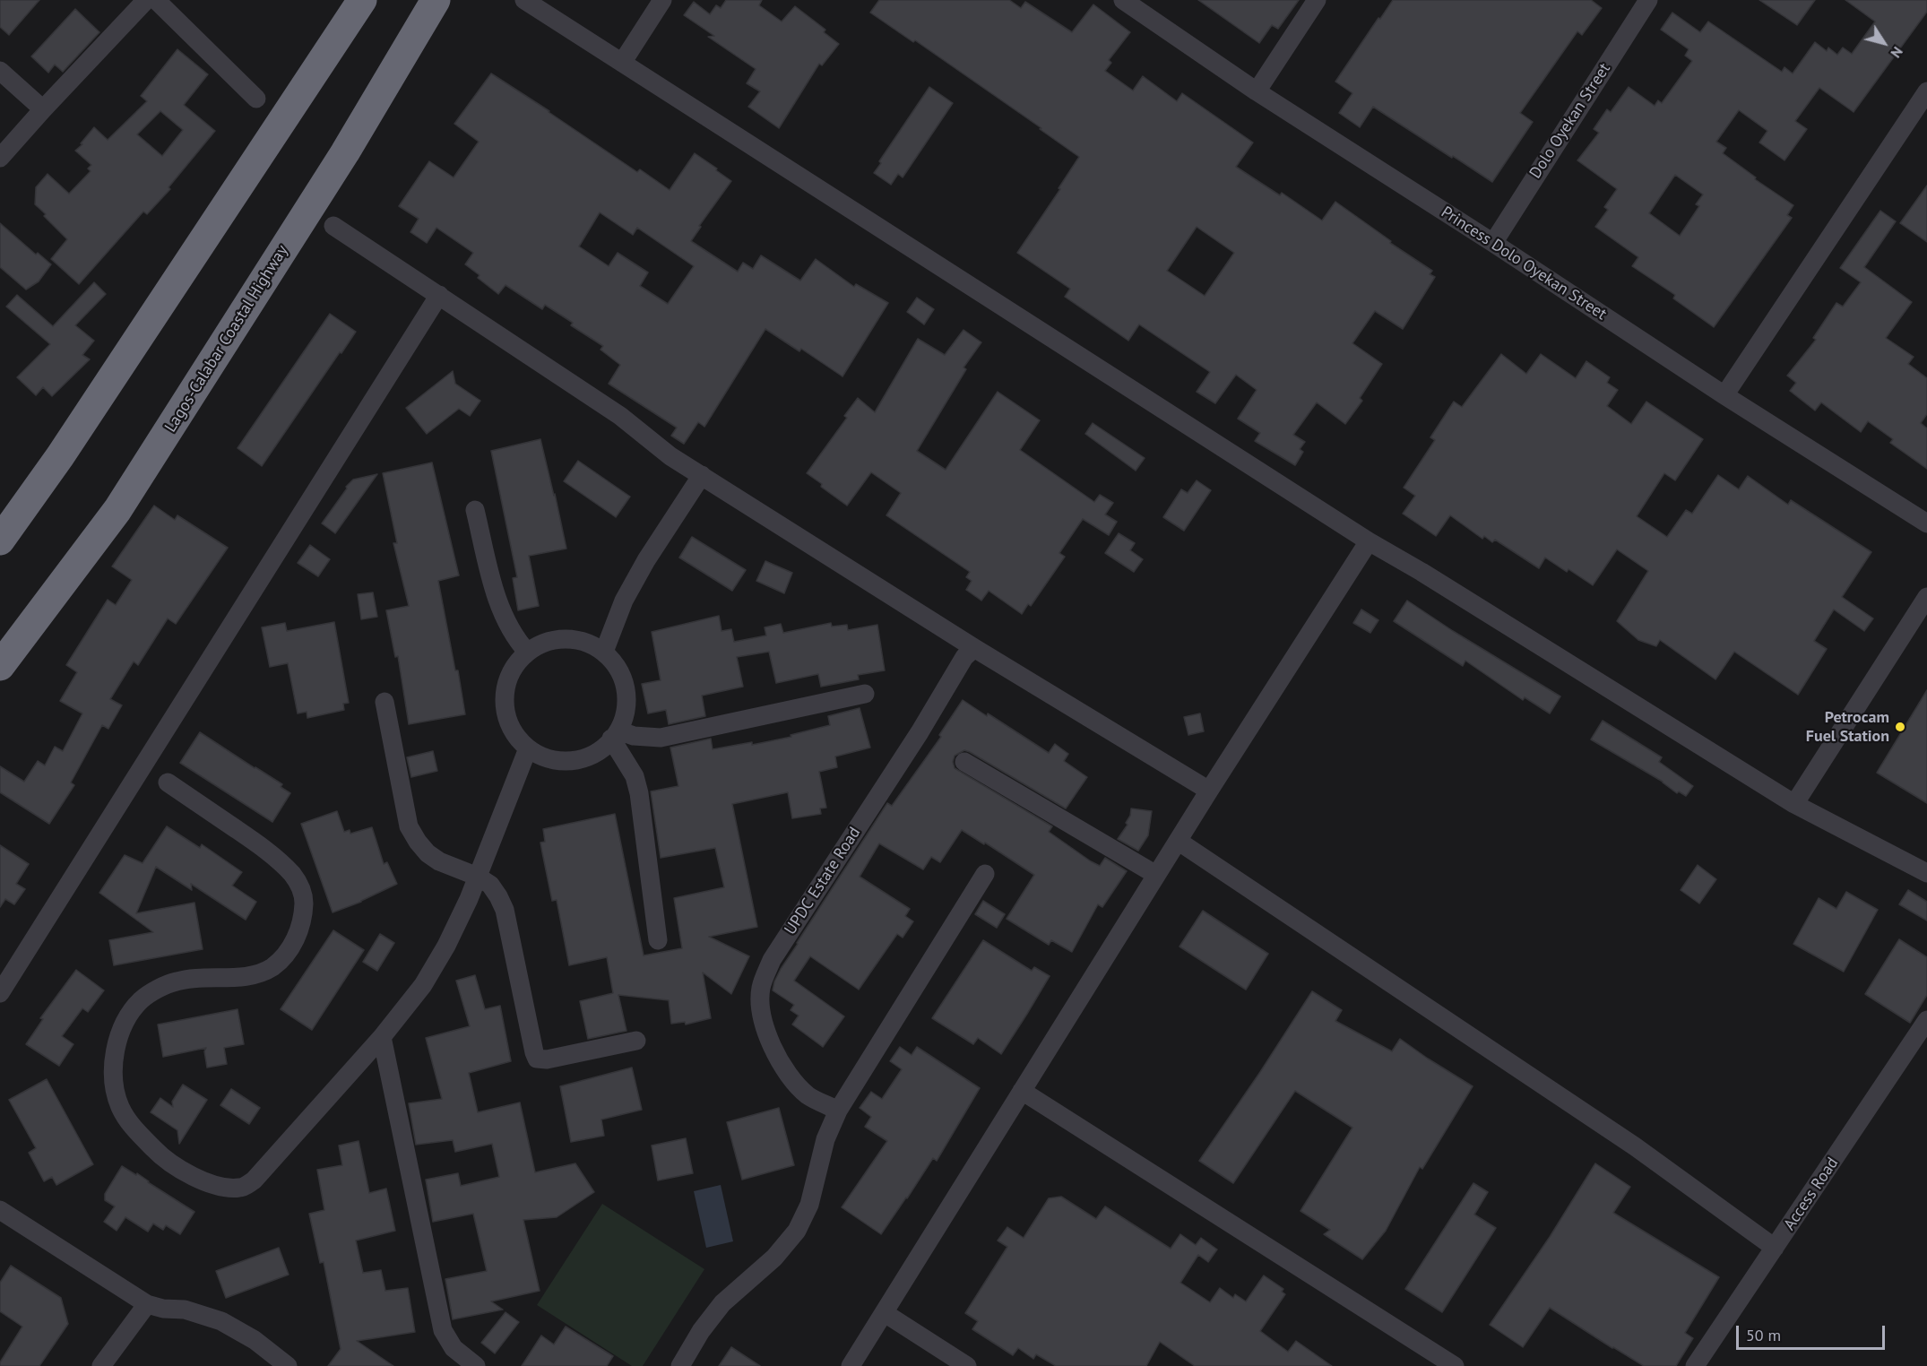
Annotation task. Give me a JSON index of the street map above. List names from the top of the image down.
{
  "streets": {
    "highway": ["Lagos-Calabar Coastal Highway"],
    "street": [
      "Dolo Oyekan Street",
      "Princess Dolo Oyekan Street",
      "UPDC Estate Road",
      "Access Road"
    ]
  },
  "crossings": [
    ["Dolo Oyekan Street", "Princess Dolo Oyekan Street"]
  ],
  "places": ["Petrocam Fuel Station"],
  "scale_bar": "50 m",
  "north": "bottom right"
}
